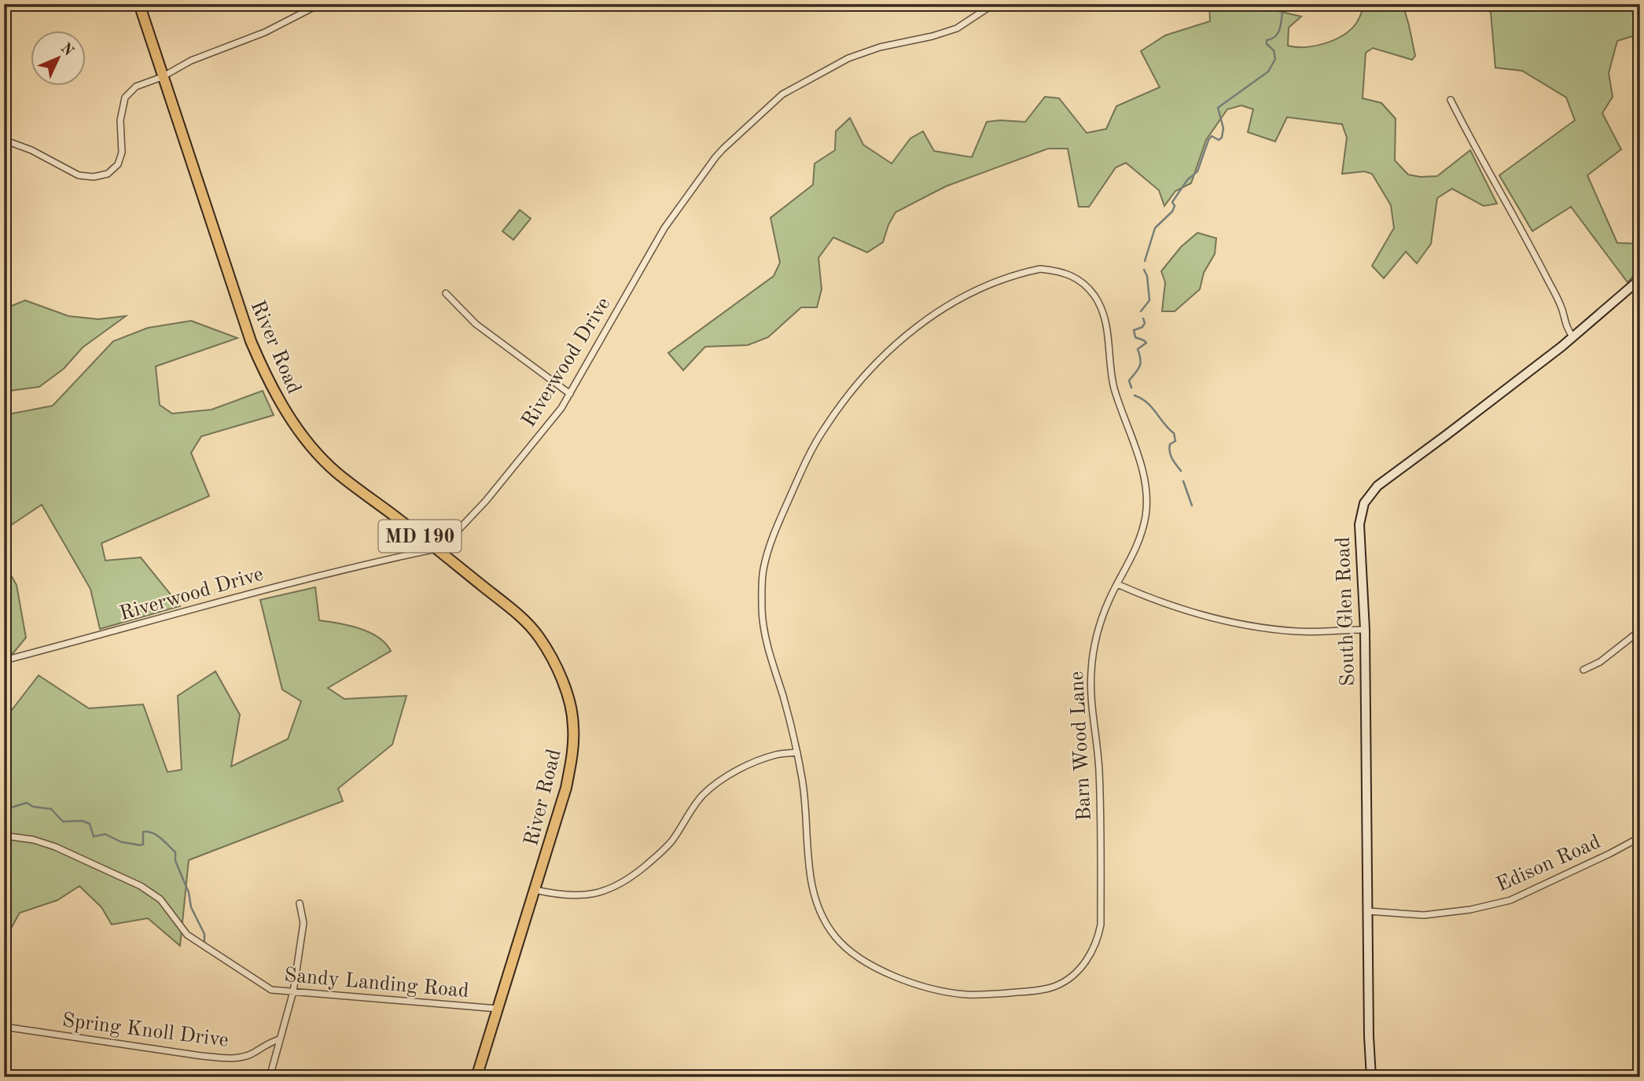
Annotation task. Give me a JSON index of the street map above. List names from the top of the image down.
{
  "streets": {
    "main road": ["River Road", "MD 190", "South Glen Road"],
    "street": [
      "Riverwood Drive",
      "Barn Wood Lane",
      "Edison Road",
      "Sandy Landing Road",
      "Spring Knoll Drive"
    ]
  },
  "crossings": [
    ["River Road", "Riverwood Drive"],
    ["River Road", "Sandy Landing Road"],
    ["South Glen Road", "Edison Road"]
  ],
  "north": "top right"
}
